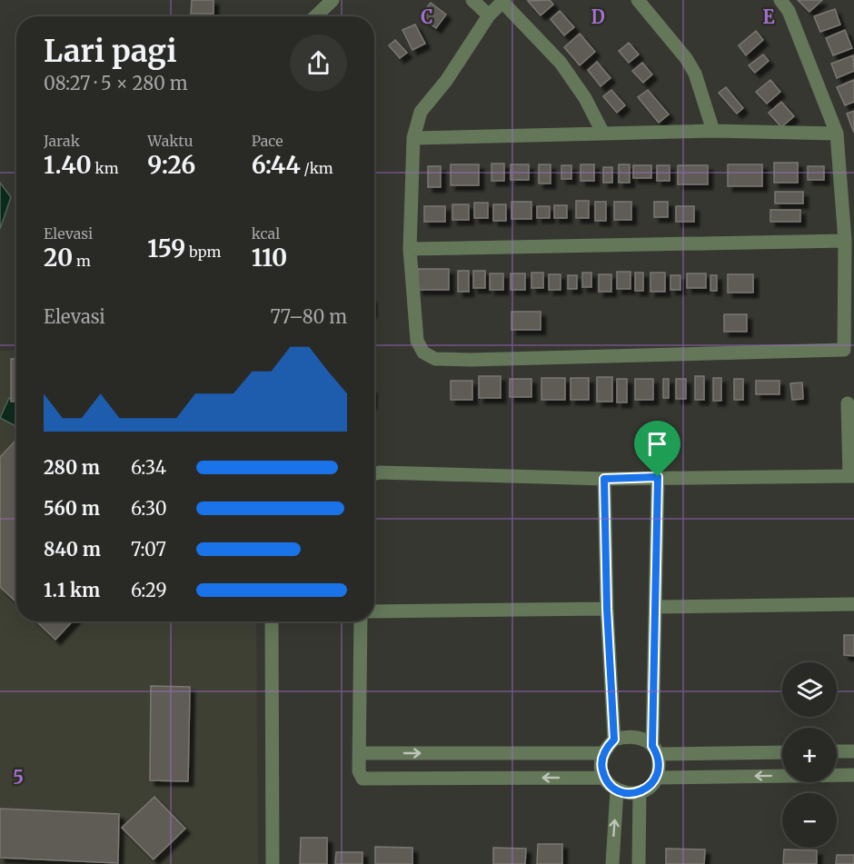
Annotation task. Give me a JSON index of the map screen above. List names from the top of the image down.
{
  "page": {
    "heading": ["Lari pagi", "08:27 · 5 × 280 m"],
    "stats": [
      ["Jarak", "1.40 km"],
      ["Waktu", "9:26"],
      ["Pace", "6:44 /km"],
      ["Elevasi", "20 m"],
      ["159 bpm"],
      ["kcal", "110"]
    ],
    "chart": ["Elevasi", "77–80 m"],
    "list": [
      {
        "name": "280 m",
        "note": "6:34"
      },
      {
        "name": "560 m",
        "note": "6:30"
      },
      {
        "name": "840 m",
        "note": "7:07"
      },
      {
        "name": "1.1 km",
        "note": "6:29"
      }
    ],
    "map_buttons": ["+", "−"]
  },
  "grid": {
    "columns": ["C", "D", "E"],
    "rows": ["5"]
  }
}
